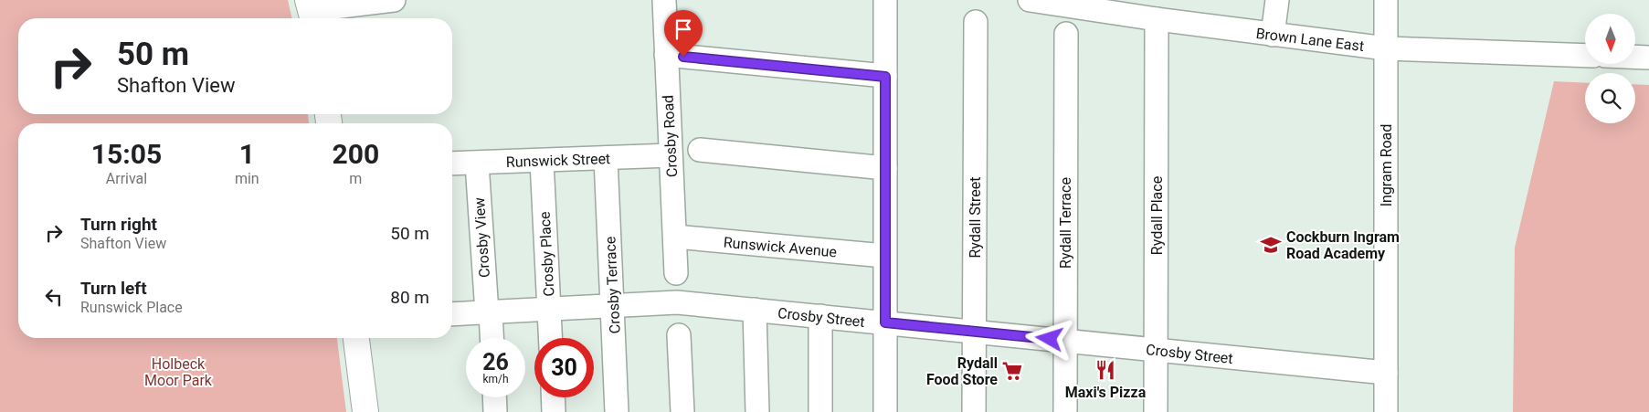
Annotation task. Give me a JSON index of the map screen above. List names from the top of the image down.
{
  "streets": {
    "street": [
      "Brown Lane East",
      "Crosby Road",
      "Runswick Street",
      "Ingram Road",
      "Rydall Place",
      "Rydall Street",
      "Rydall Terrace",
      "Crosby View",
      "Runswick Avenue",
      "Crosby Place",
      "Crosby Terrace",
      "Crosby Street"
    ]
  },
  "crossings": [
    ["Brown Lane East", "Ingram Road"],
    ["Brown Lane East", "Rydall Place"],
    ["Crosby Road", "Runswick Street"],
    ["Crosby Road", "Runswick Avenue"],
    ["Runswick Street", "Crosby View"],
    ["Runswick Street", "Crosby Place"],
    ["Runswick Street", "Crosby Terrace"],
    ["Ingram Road", "Crosby Street"],
    ["Rydall Place", "Crosby Street"],
    ["Rydall Street", "Crosby Street"],
    ["Rydall Terrace", "Crosby Street"],
    ["Crosby View", "Crosby Street"],
    ["Crosby Place", "Crosby Street"],
    ["Crosby Terrace", "Crosby Street"]
  ],
  "parks": ["Holbeck Moor Park"],
  "places": {
    "school or university": ["Cockburn Ingram Road Academy"],
    "restaurant": ["Maxi's Pizza"],
    "supermarket": ["Rydall Food Store"]
  },
  "north": "bottom",
  "page": {
    "turn": ["50 m", "Shafton View"],
    "eta": [
      "15:05",
      "Arrival",
      "1",
      "min",
      "200",
      "m"
    ],
    "list": [
      {
        "name": "Turn right",
        "note": "Shafton View",
        "value": "50 m"
      },
      {
        "name": "Turn left",
        "note": "Runswick Place",
        "value": "80 m"
      }
    ],
    "speed": "26 km/h",
    "limit": "30"
  }
}
